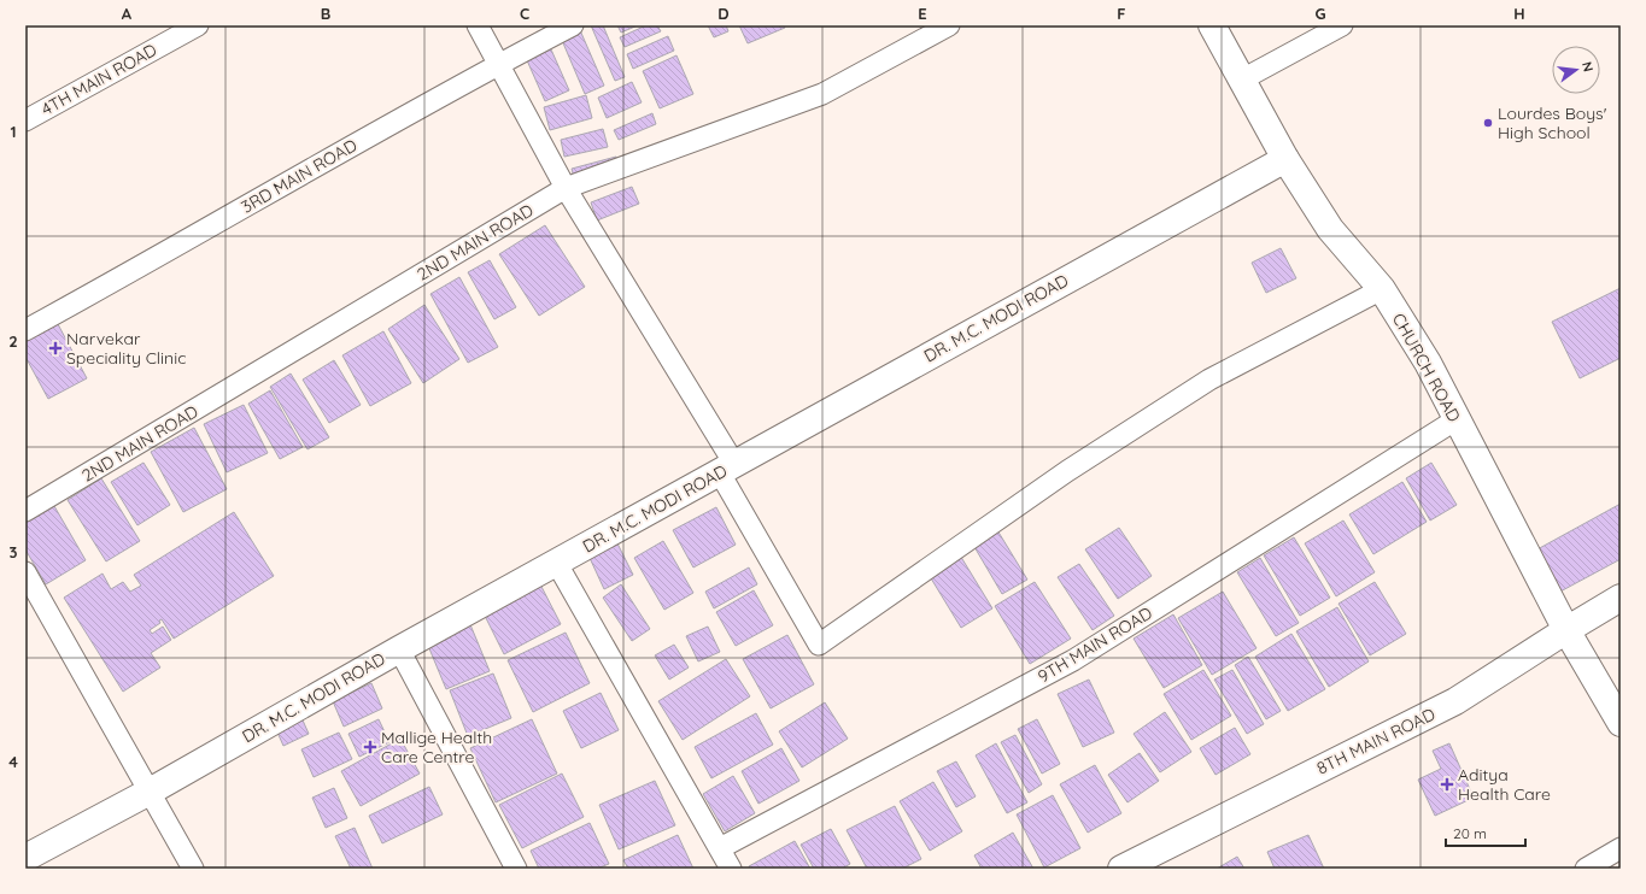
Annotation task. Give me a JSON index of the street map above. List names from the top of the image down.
{
  "streets": {
    "street": [
      "4TH MAIN ROAD",
      "3RD MAIN ROAD",
      "2ND MAIN ROAD",
      "DR. M.C. MODI ROAD",
      "CHURCH ROAD",
      "9TH MAIN ROAD",
      "8TH MAIN ROAD"
    ]
  },
  "crossings": [
    ["DR. M.C. MODI ROAD", "CHURCH ROAD"],
    ["CHURCH ROAD", "9TH MAIN ROAD"],
    ["CHURCH ROAD", "8TH MAIN ROAD"]
  ],
  "places": {
    "other": ["Lourdes Boys' High School"],
    "health": ["Narvekar Speciality Clinic", "Mallige Health Care Centre", "Aditya Health Care"]
  },
  "scale_bar": "20 m",
  "north": "right",
  "grid": {
    "columns": [
      "A",
      "B",
      "C",
      "D",
      "E",
      "F",
      "G",
      "H"
    ],
    "rows": [
      "1",
      "2",
      "3",
      "4"
    ]
  }
}
